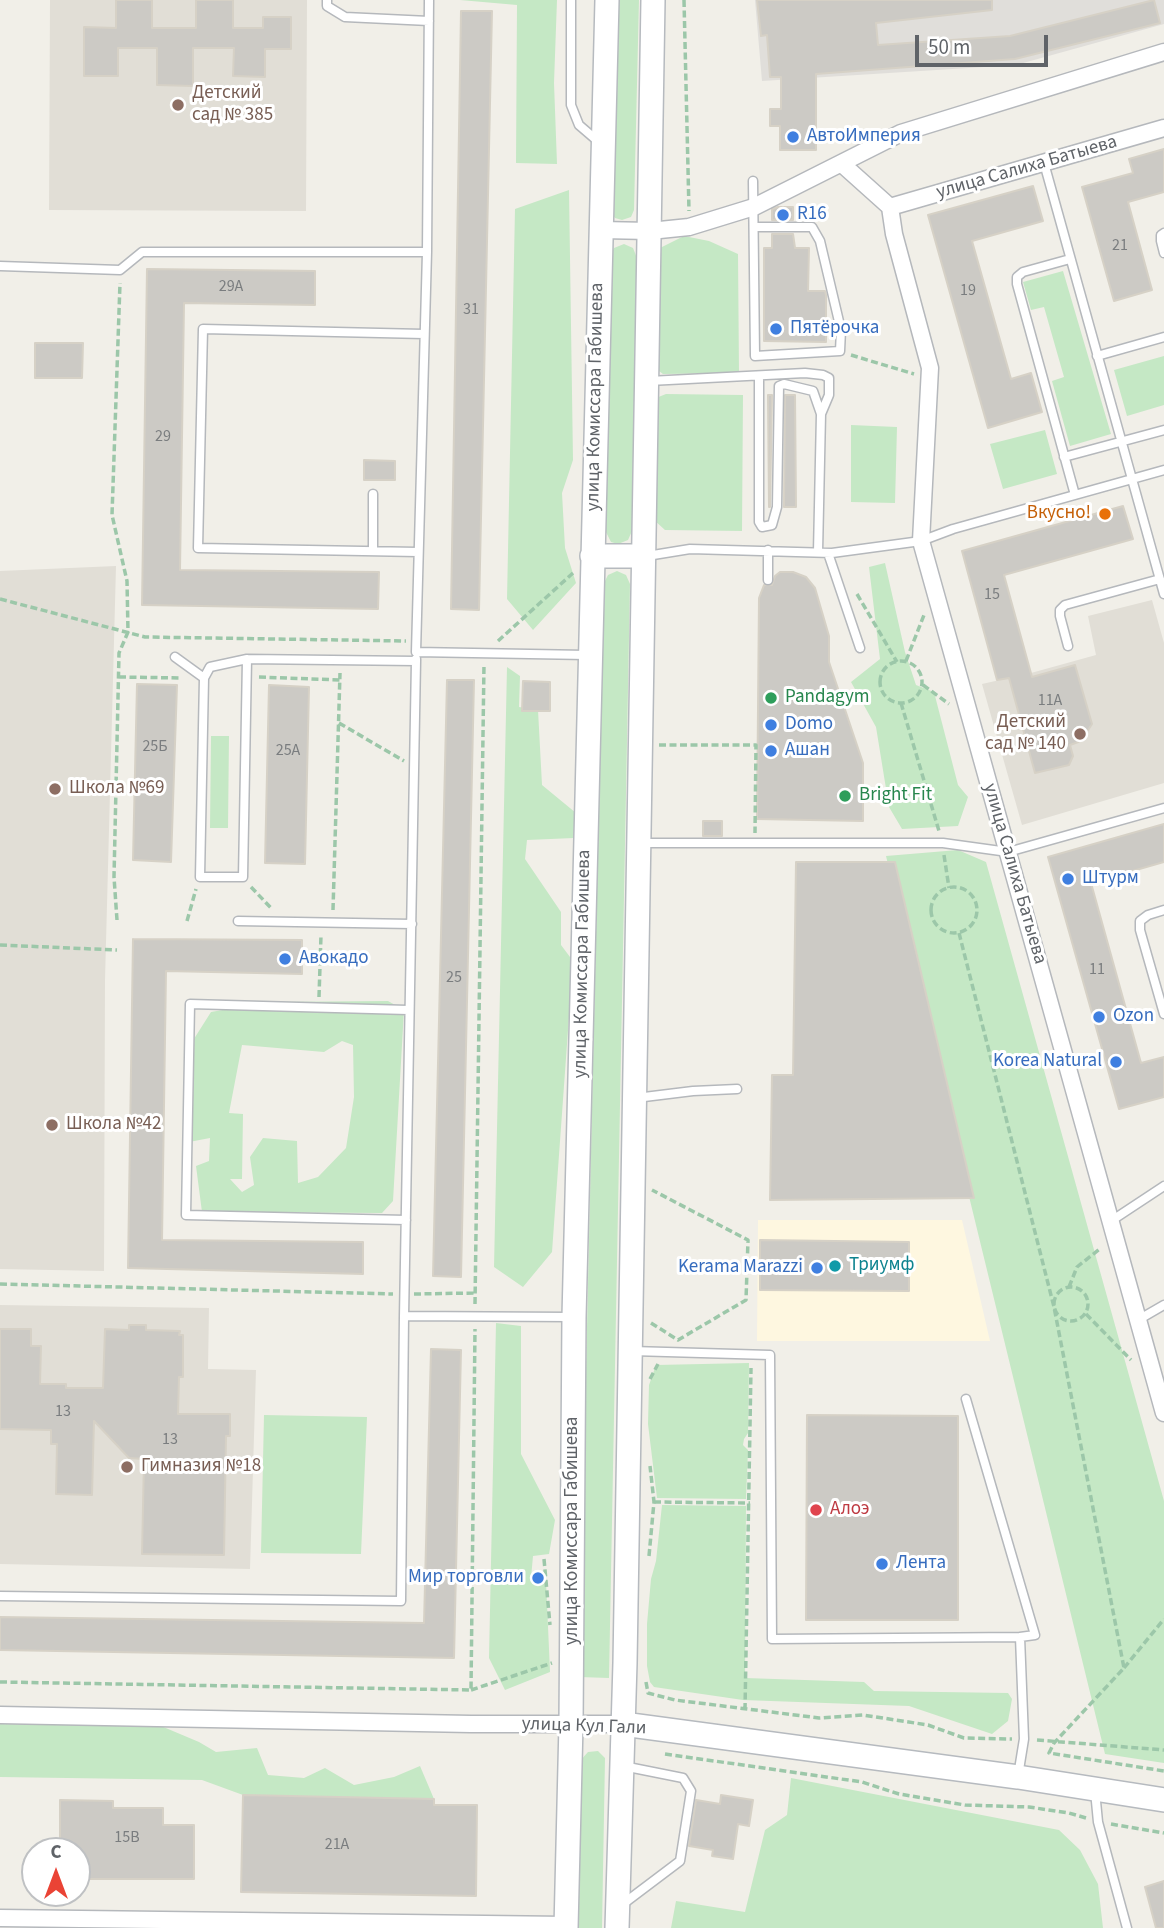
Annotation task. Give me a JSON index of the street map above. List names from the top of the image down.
{
  "streets": {
    "street": ["улица Салиха Батыева", "улица Комиссара Габишева", "улица Кул Гали"]
  },
  "crossings": [
    ["улица Комиссара Габишева", "улица Кул Гали"]
  ],
  "places": [
    "Детский сад № 385",
    "АвтоИмперия",
    "R16",
    "Пятёрочка",
    "Вкусно!",
    "Pandagym",
    "Domo",
    "Детский сад № 140",
    "Ашан",
    "Школа №69",
    "Bright Fit",
    "Штурм",
    "Авокадо",
    "Ozon",
    "Korea Natural",
    "Школа №42",
    "Триумф",
    "Kerama Marazzi",
    "Гимназия №18",
    "Алоэ",
    "Лента",
    "Мир торговли"
  ],
  "house_numbers": [
    "21",
    "29А",
    "19",
    "31",
    "29",
    "15",
    "11А",
    "25Б",
    "25А",
    "11",
    "25",
    "13",
    "13",
    "15В",
    "21А"
  ],
  "scale_bar": "50 m",
  "north": "top"
}
